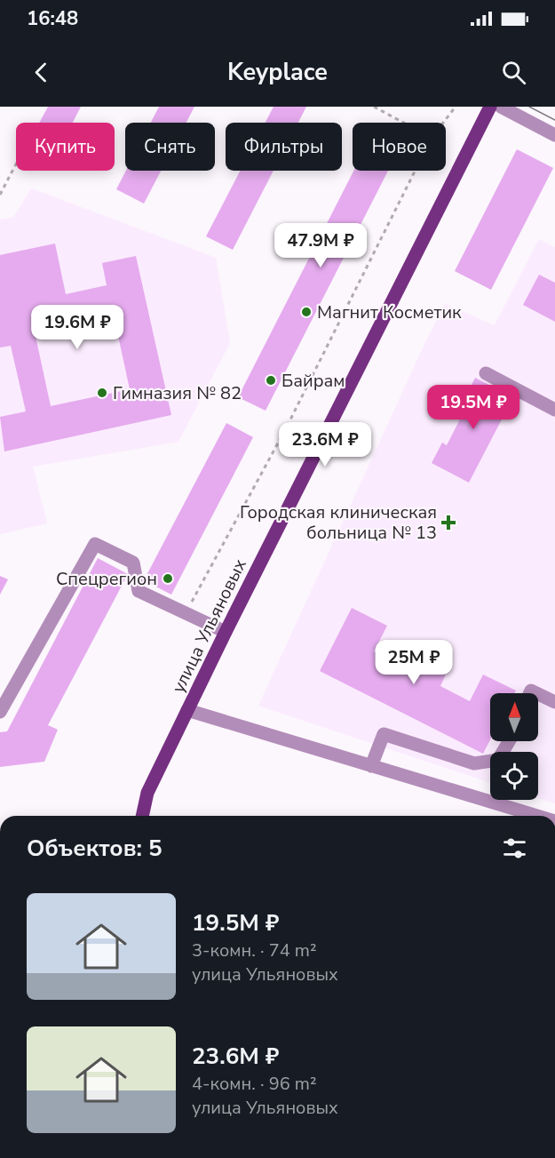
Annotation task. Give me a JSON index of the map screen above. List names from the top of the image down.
{
  "streets": {
    "main road": ["улица Ульяновых"]
  },
  "places": {
    "other": [
      "Магнит Косметик",
      "Байрам",
      "Гимназия № 82",
      "Спецрегион"
    ],
    "health": ["Городская клиническая больница № 13"]
  },
  "north": "top",
  "page": {
    "status": "16:48",
    "header": "Keyplace",
    "chip": [
      "Купить",
      "Снять",
      "Фильтры",
      "Новое"
    ],
    "price": [
      "47.9M ₽",
      "19.6M ₽",
      "19.5M ₽",
      "23.6M ₽",
      "25M ₽"
    ],
    "heading": "Объектов: 5",
    "list": [
      {
        "name": "19.5M ₽",
        "note": "3-комн. · 74 m² · улица Ульяновых"
      },
      {
        "name": "23.6M ₽",
        "note": "4-комн. · 96 m² · улица Ульяновых"
      }
    ]
  }
}
